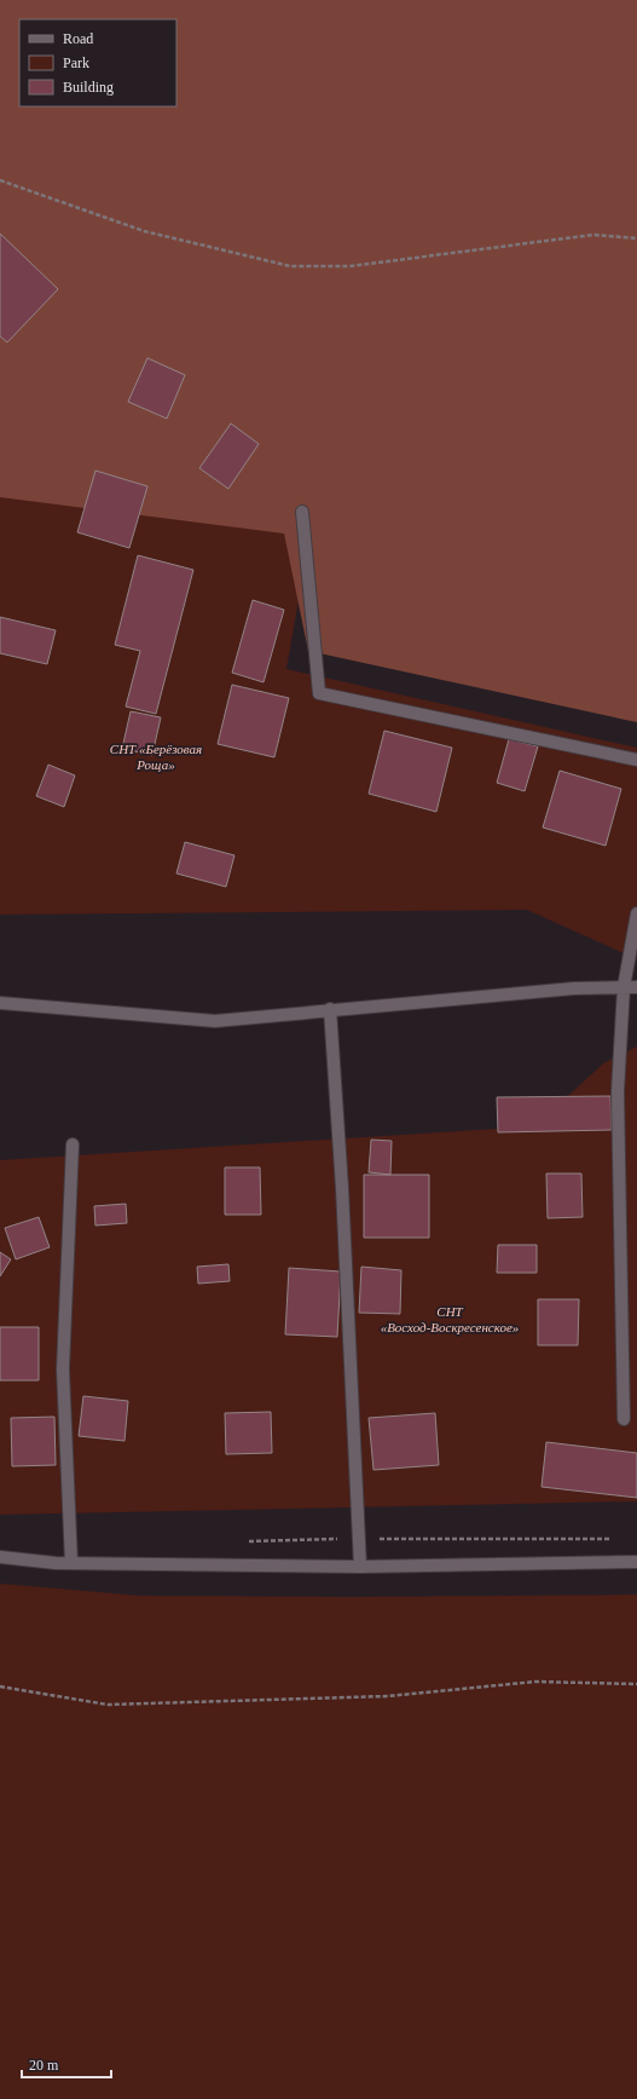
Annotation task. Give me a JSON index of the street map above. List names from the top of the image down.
{
  "parks": ["СНТ «Берёзовая Роща»", "СНТ «Восход-Воскресенское»"],
  "legend": ["Road", "Park", "Building"],
  "scale_bar": "20 m"
}
